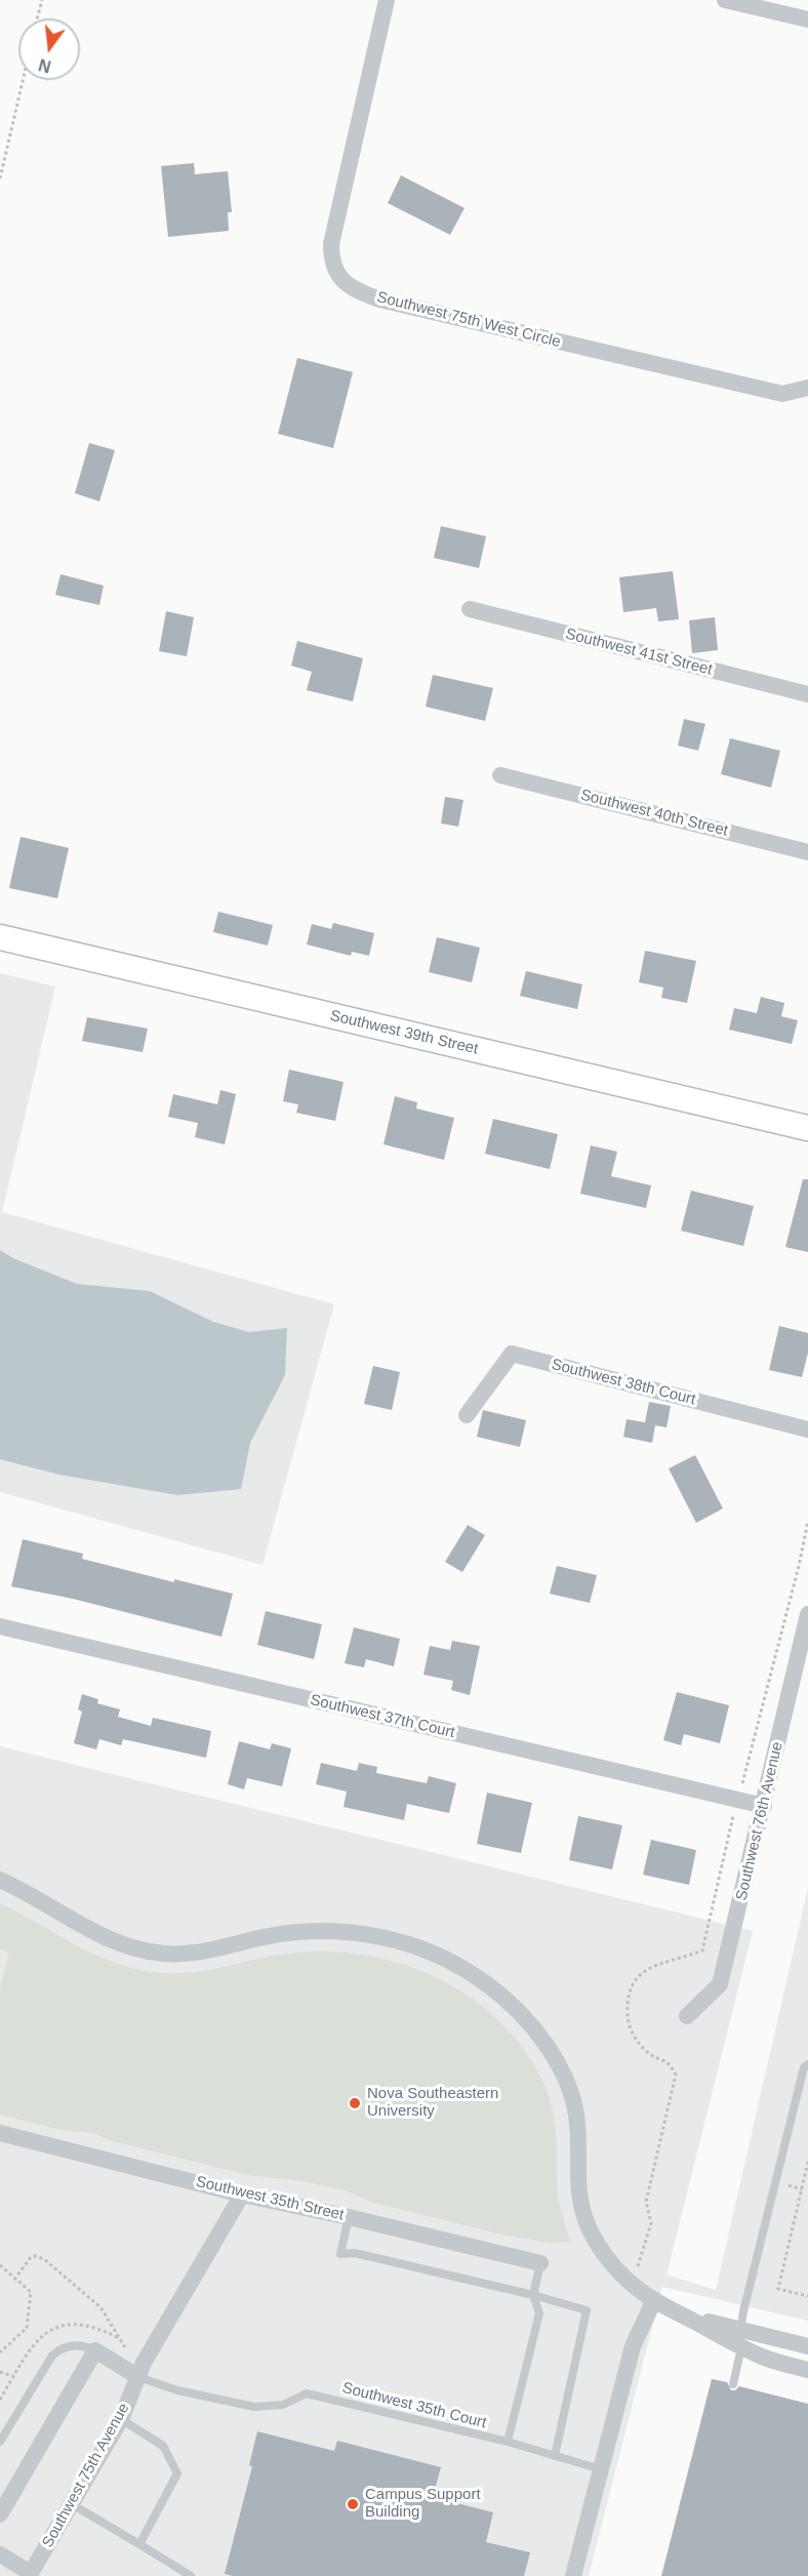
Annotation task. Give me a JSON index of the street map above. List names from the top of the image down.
{
  "streets": {
    "street": [
      "Southwest 75th West Circle",
      "Southwest 41st Street",
      "Southwest 40th Street",
      "Southwest 39th Street",
      "Southwest 38th Court",
      "Southwest 37th Court",
      "Southwest 76th Avenue",
      "Southwest 35th Street",
      "Southwest 75th Avenue"
    ],
    "lane": ["Southwest 35th Court"]
  },
  "crossings": [
    ["Southwest 37th Court", "Southwest 76th Avenue"],
    ["Southwest 35th Street", "Southwest 75th Avenue"],
    ["Southwest 35th Court", "Southwest 75th Avenue"]
  ],
  "places": ["Nova Southeastern University", "Campus Support Building"],
  "north": "bottom"
}
